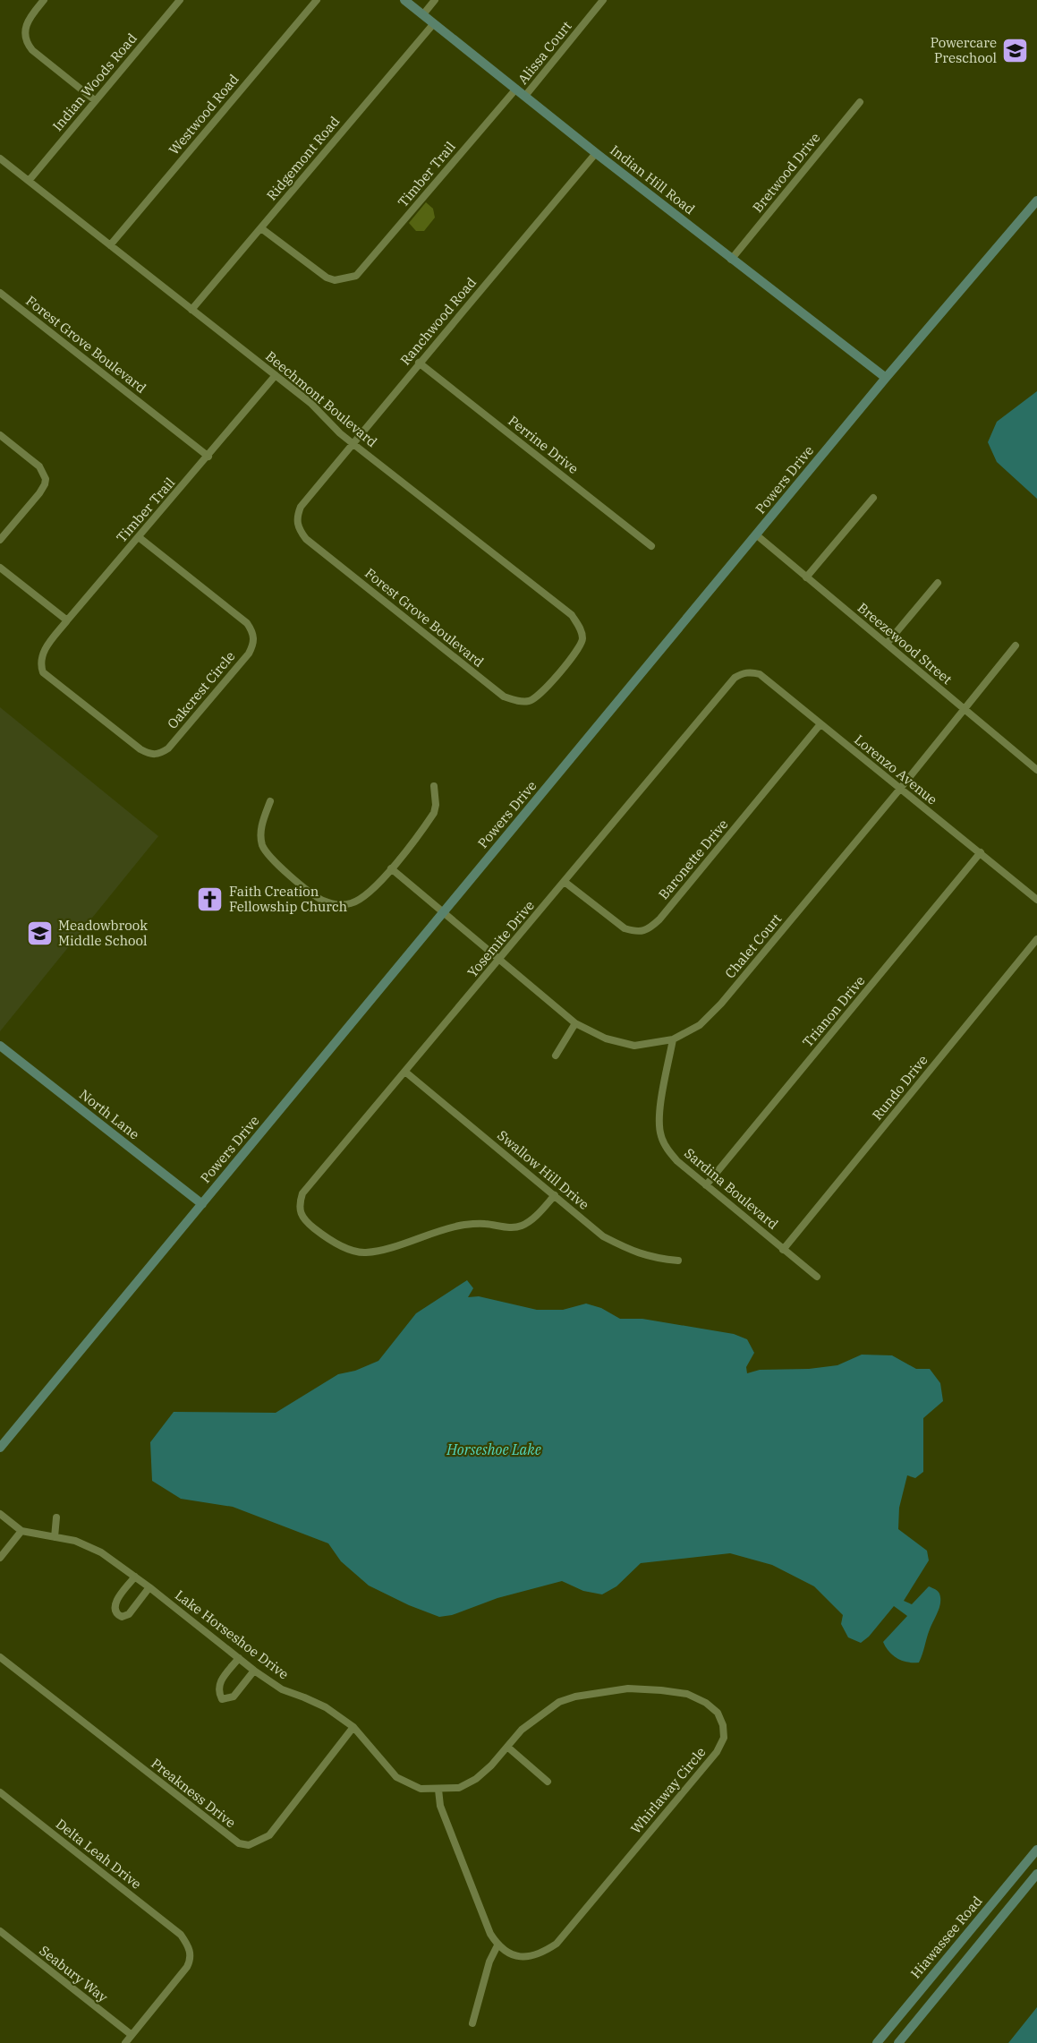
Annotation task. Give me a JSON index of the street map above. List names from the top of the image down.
{
  "streets": {
    "street": [
      "Alissa Court",
      "Indian Woods Road",
      "Westwood Road",
      "Ridgemont Road",
      "Bretwood Drive",
      "Timber Trail",
      "Indian Hill Road",
      "Ranchwood Road",
      "Forest Grove Boulevard",
      "Beechmont Boulevard",
      "Perrine Drive",
      "Powers Drive",
      "Breezewood Street",
      "Oakcrest Circle",
      "Lorenzo Avenue",
      "Baronette Drive",
      "Yosemite Drive",
      "Chalet Court",
      "Trianon Drive",
      "Rundo Drive",
      "North Lane",
      "Swallow Hill Drive",
      "Sardina Boulevard",
      "Lake Horseshoe Drive",
      "Whirlaway Circle",
      "Preakness Drive",
      "Delta Leah Drive",
      "Hiawassee Road",
      "Seabury Way"
    ]
  },
  "crossings": [
    ["Alissa Court", "Indian Hill Road"],
    ["Indian Woods Road", "Beechmont Boulevard"],
    ["Westwood Road", "Beechmont Boulevard"],
    ["Ridgemont Road", "Timber Trail"],
    ["Ridgemont Road", "Indian Hill Road"],
    ["Ridgemont Road", "Beechmont Boulevard"],
    ["Bretwood Drive", "Indian Hill Road"],
    ["Timber Trail", "Indian Hill Road"],
    ["Timber Trail", "Forest Grove Boulevard"],
    ["Timber Trail", "Beechmont Boulevard"],
    ["Timber Trail", "Oakcrest Circle"],
    ["Indian Hill Road", "Ranchwood Road"],
    ["Indian Hill Road", "Powers Drive"],
    ["Ranchwood Road", "Forest Grove Boulevard"],
    ["Ranchwood Road", "Beechmont Boulevard"],
    ["Ranchwood Road", "Perrine Drive"],
    ["Forest Grove Boulevard", "Beechmont Boulevard"],
    ["Powers Drive", "Breezewood Street"],
    ["Powers Drive", "Chalet Court"],
    ["Powers Drive", "North Lane"],
    ["Breezewood Street", "Chalet Court"],
    ["Lorenzo Avenue", "Baronette Drive"],
    ["Lorenzo Avenue", "Yosemite Drive"],
    ["Lorenzo Avenue", "Chalet Court"],
    ["Lorenzo Avenue", "Trianon Drive"],
    ["Baronette Drive", "Yosemite Drive"],
    ["Yosemite Drive", "Chalet Court"],
    ["Yosemite Drive", "Swallow Hill Drive"],
    ["Chalet Court", "Sardina Boulevard"],
    ["Trianon Drive", "Sardina Boulevard"],
    ["Rundo Drive", "Sardina Boulevard"],
    ["Lake Horseshoe Drive", "Whirlaway Circle"],
    ["Lake Horseshoe Drive", "Preakness Drive"],
    ["Delta Leah Drive", "Seabury Way"]
  ],
  "water": ["Horseshoe Lake"],
  "places": {
    "school or university": ["Powercare Preschool", "Meadowbrook Middle School"],
    "church": ["Faith Creation Fellowship Church"]
  }
}
